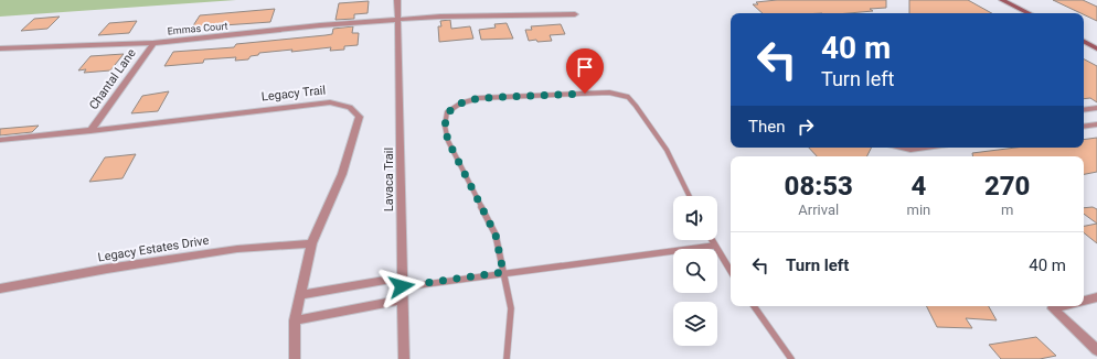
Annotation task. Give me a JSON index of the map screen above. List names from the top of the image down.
{
  "streets": {
    "street": [
      "Emmas Court",
      "Chantal Lane",
      "Legacy Trail",
      "Lavaca Trail",
      "Legacy Estates Drive"
    ]
  },
  "crossings": [
    ["Emmas Court", "Chantal Lane"],
    ["Emmas Court", "Lavaca Trail"],
    ["Chantal Lane", "Legacy Trail"],
    ["Legacy Trail", "Legacy Estates Drive"]
  ],
  "page": {
    "turn": ["40 m", "Turn left"],
    "then": "Then",
    "eta": [
      "08:53",
      "Arrival",
      "4",
      "min",
      "270",
      "m"
    ],
    "list": [
      {
        "name": "Turn left",
        "value": "40 m"
      }
    ]
  }
}
